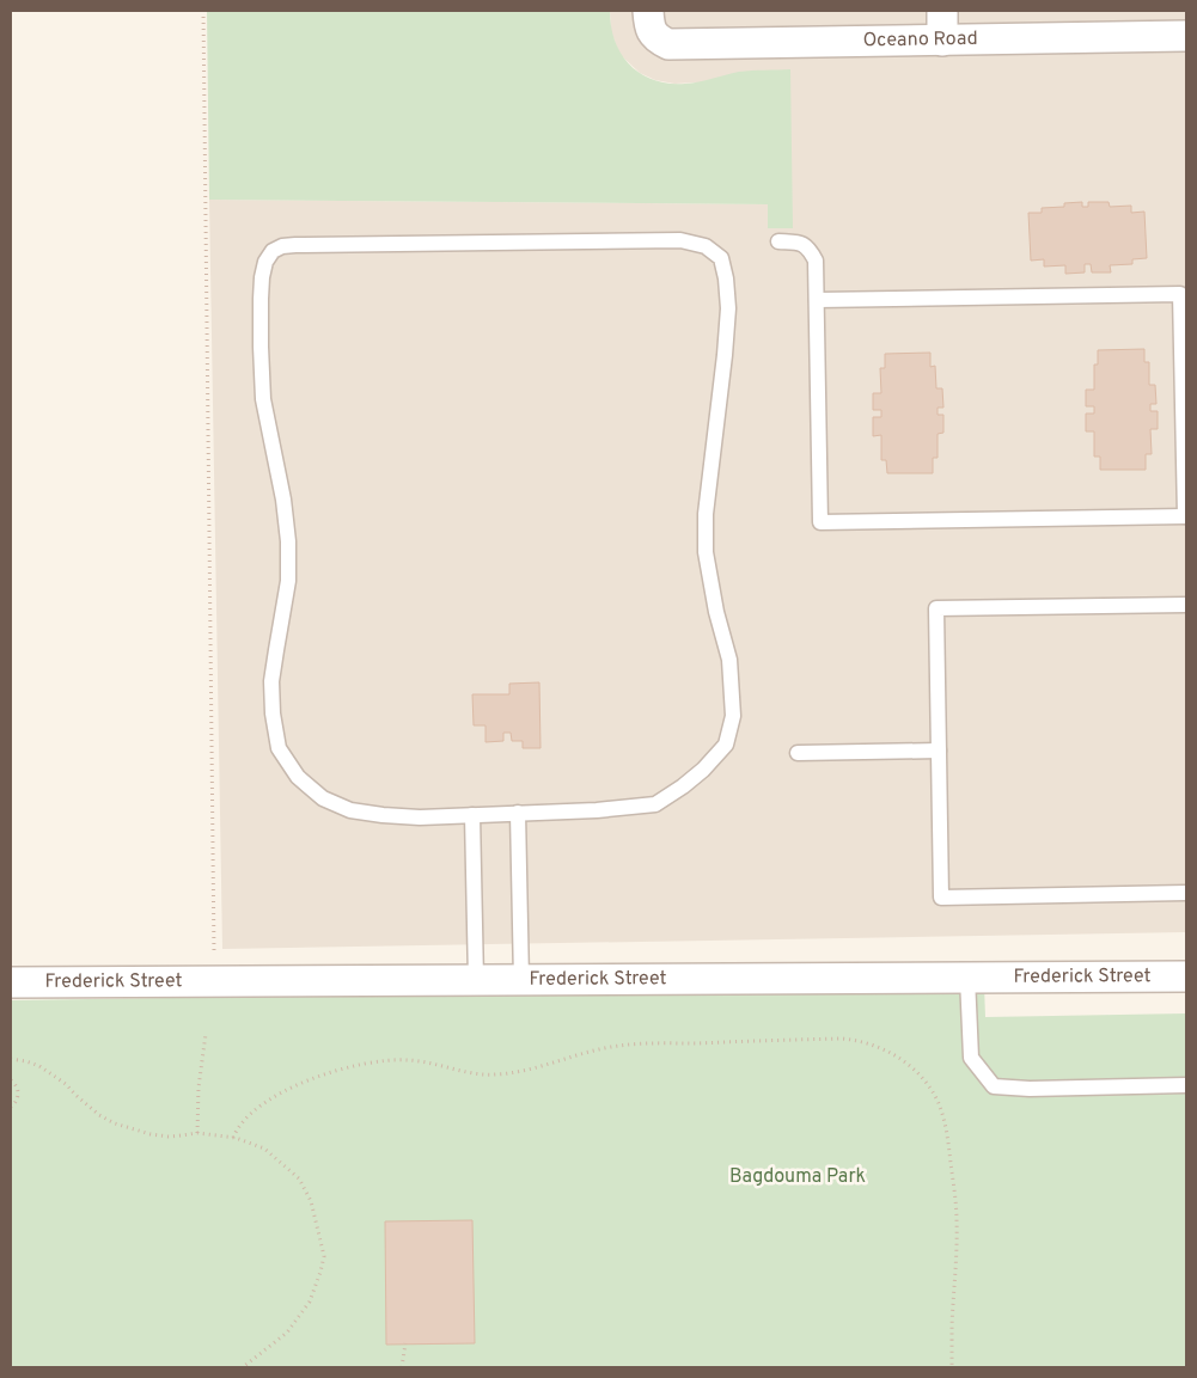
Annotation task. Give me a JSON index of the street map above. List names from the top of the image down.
{
  "streets": {
    "street": ["Oceano Road", "Frederick Street"]
  },
  "parks": ["Bagdouma Park"]
}
